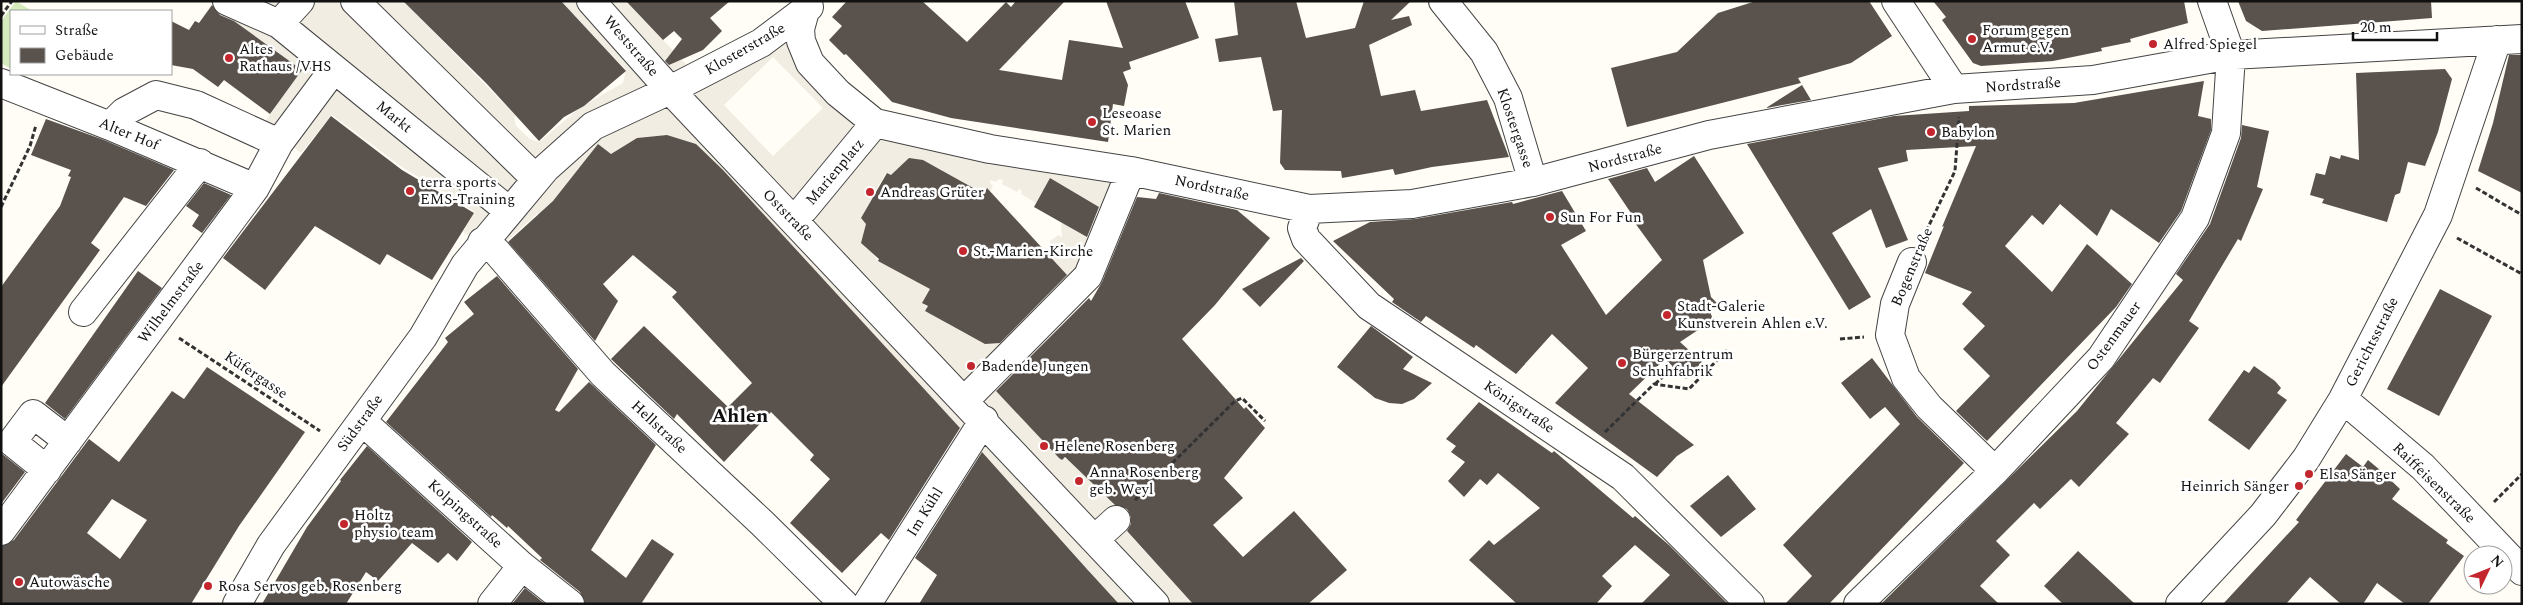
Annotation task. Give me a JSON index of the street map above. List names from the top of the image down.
{
  "streets": {
    "street": [
      "Weststraße",
      "Klosterstraße",
      "Nordstraße",
      "Markt",
      "Klostergasse",
      "Alter Hof",
      "Marienplatz",
      "Oststraße",
      "Bogenstraße",
      "Wilhelmstraße",
      "Ostenmauer",
      "Gerichtsstraße",
      "Königstraße",
      "Südstraße",
      "Hellstraße",
      "Raiffeisenstraße",
      "Im Kühl",
      "Kolpingstraße"
    ],
    "path": ["Küfergasse"]
  },
  "crossings": [
    ["Weststraße", "Klosterstraße"],
    ["Weststraße", "Oststraße"],
    ["Klosterstraße", "Nordstraße"],
    ["Klosterstraße", "Oststraße"],
    ["Nordstraße", "Klostergasse"],
    ["Nordstraße", "Marienplatz"],
    ["Nordstraße", "Bogenstraße"],
    ["Nordstraße", "Ostenmauer"],
    ["Nordstraße", "Gerichtsstraße"],
    ["Nordstraße", "Königstraße"],
    ["Markt", "Wilhelmstraße"],
    ["Alter Hof", "Wilhelmstraße"],
    ["Marienplatz", "Oststraße"],
    ["Oststraße", "Im Kühl"],
    ["Bogenstraße", "Ostenmauer"],
    ["Wilhelmstraße", "Küfergasse"],
    ["Gerichtsstraße", "Raiffeisenstraße"],
    ["Küfergasse", "Südstraße"],
    ["Südstraße", "Hellstraße"],
    ["Südstraße", "Kolpingstraße"]
  ],
  "districts": ["Ahlen"],
  "places": [
    "Forum gegen Armut e.V.",
    "Alfred Spiegel",
    "Altes Rathaus /VHS",
    "Leseoase St. Marien",
    "Babylon",
    "terra sports EMS-Training",
    "Andreas Grüter",
    "Sun For Fun",
    "St.-Marien-Kirche",
    "Stadt-Galerie Kunstverein Ahlen e.V.",
    "Bürgerzentrum Schuhfabrik",
    "Badende Jungen",
    "Helene Rosenberg",
    "Elsa Sänger",
    "Anna Rosenberg geb. Weyl",
    "Heinrich Sänger",
    "Holtz physio team",
    "Autowäsche",
    "Rosa Servos geb. Rosenberg"
  ],
  "legend": ["Straße", "Gebäude"],
  "scale_bar": "20 m",
  "north": "top right"
}
